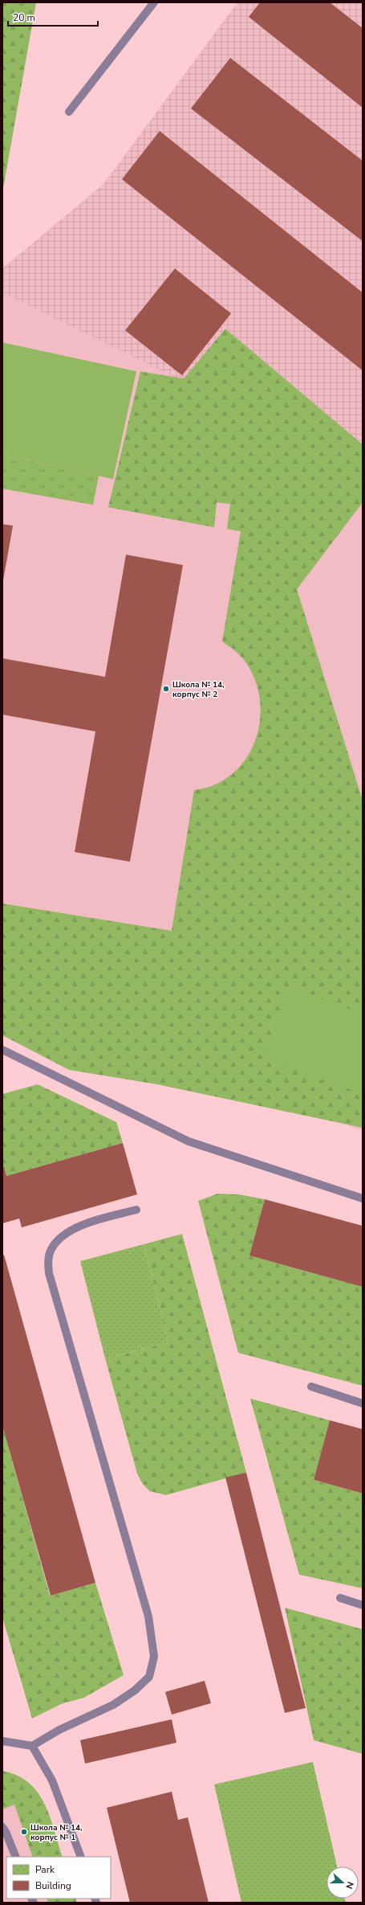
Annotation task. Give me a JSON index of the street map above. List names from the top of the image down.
{
  "places": ["Школа № 14, корпус № 2", "Школа № 14, корпус № 1"],
  "legend": ["Park", "Building"],
  "scale_bar": "20 m",
  "north": "right"
}
